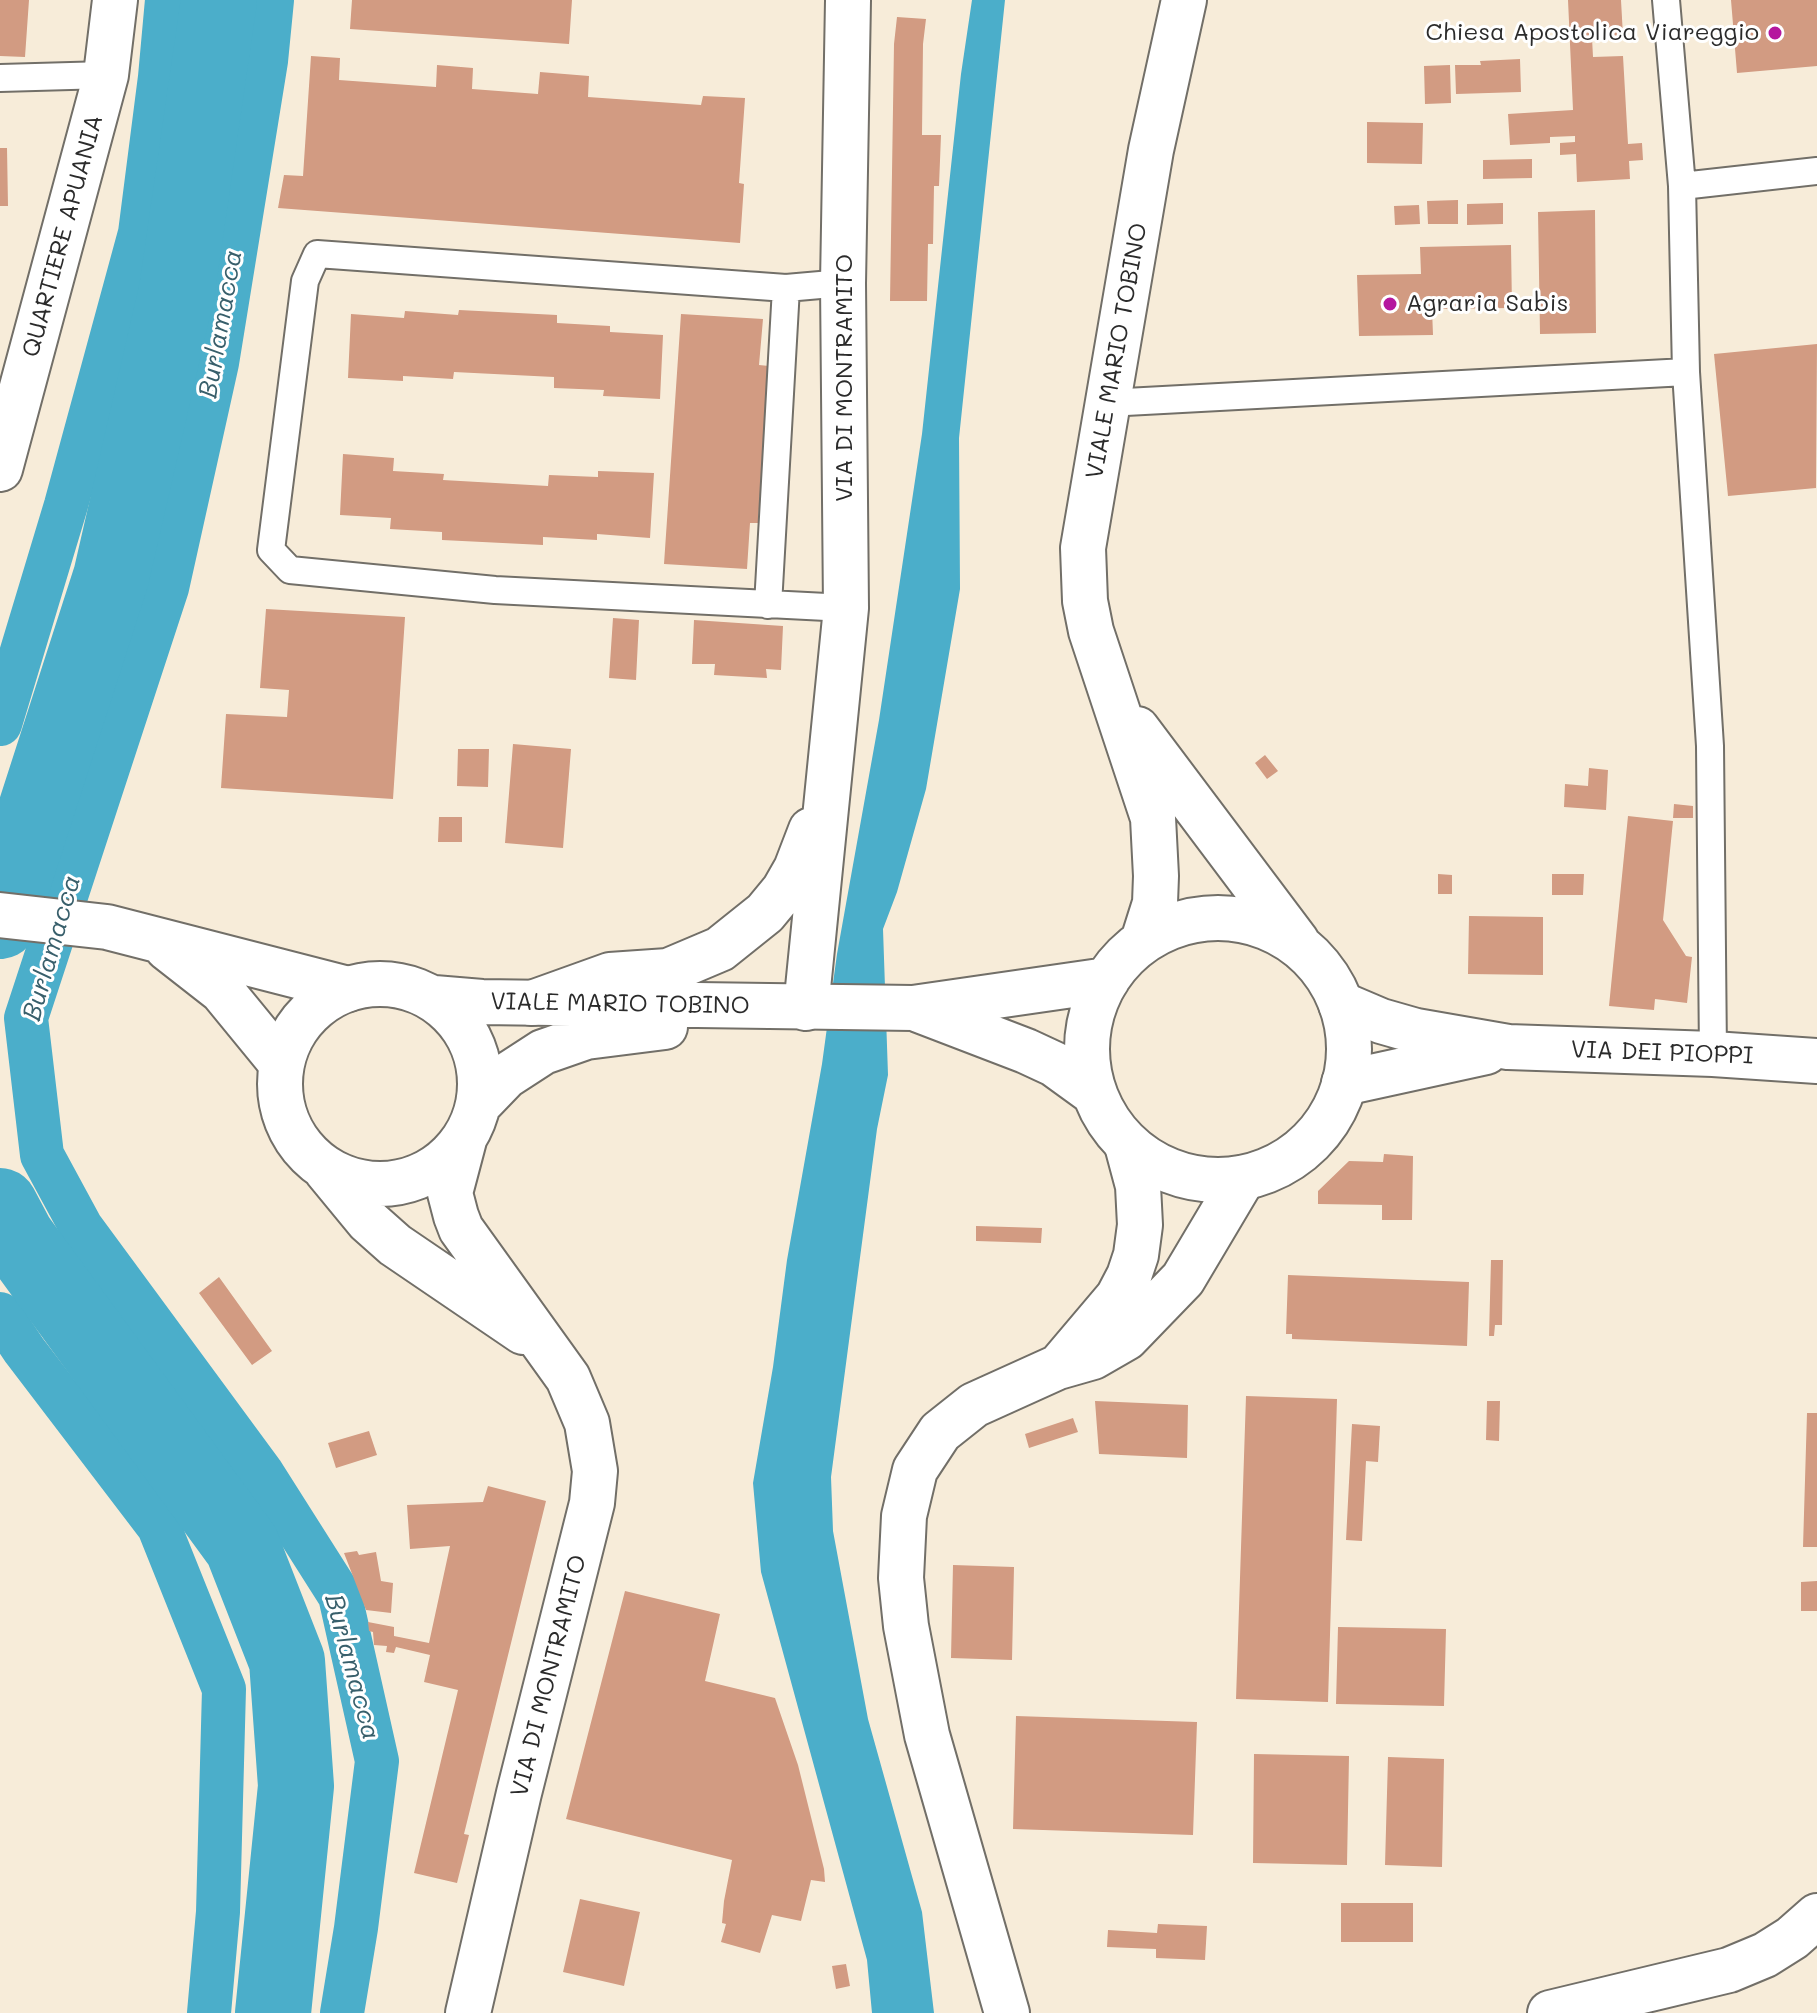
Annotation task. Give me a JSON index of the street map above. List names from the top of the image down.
{
  "streets": {
    "main road": [
      "QUARTIERE APUANIA",
      "VIALE MARIO TOBINO",
      "VIA DI MONTRAMITO",
      "VIA DEI PIOPPI"
    ]
  },
  "crossings": [
    ["VIALE MARIO TOBINO", "VIA DI MONTRAMITO"],
    ["VIALE MARIO TOBINO", "VIA DEI PIOPPI"]
  ],
  "water": ["Burlamacca"],
  "places": ["Chiesa Apostolica Viareggio", "Agraria Sabis"]
}
